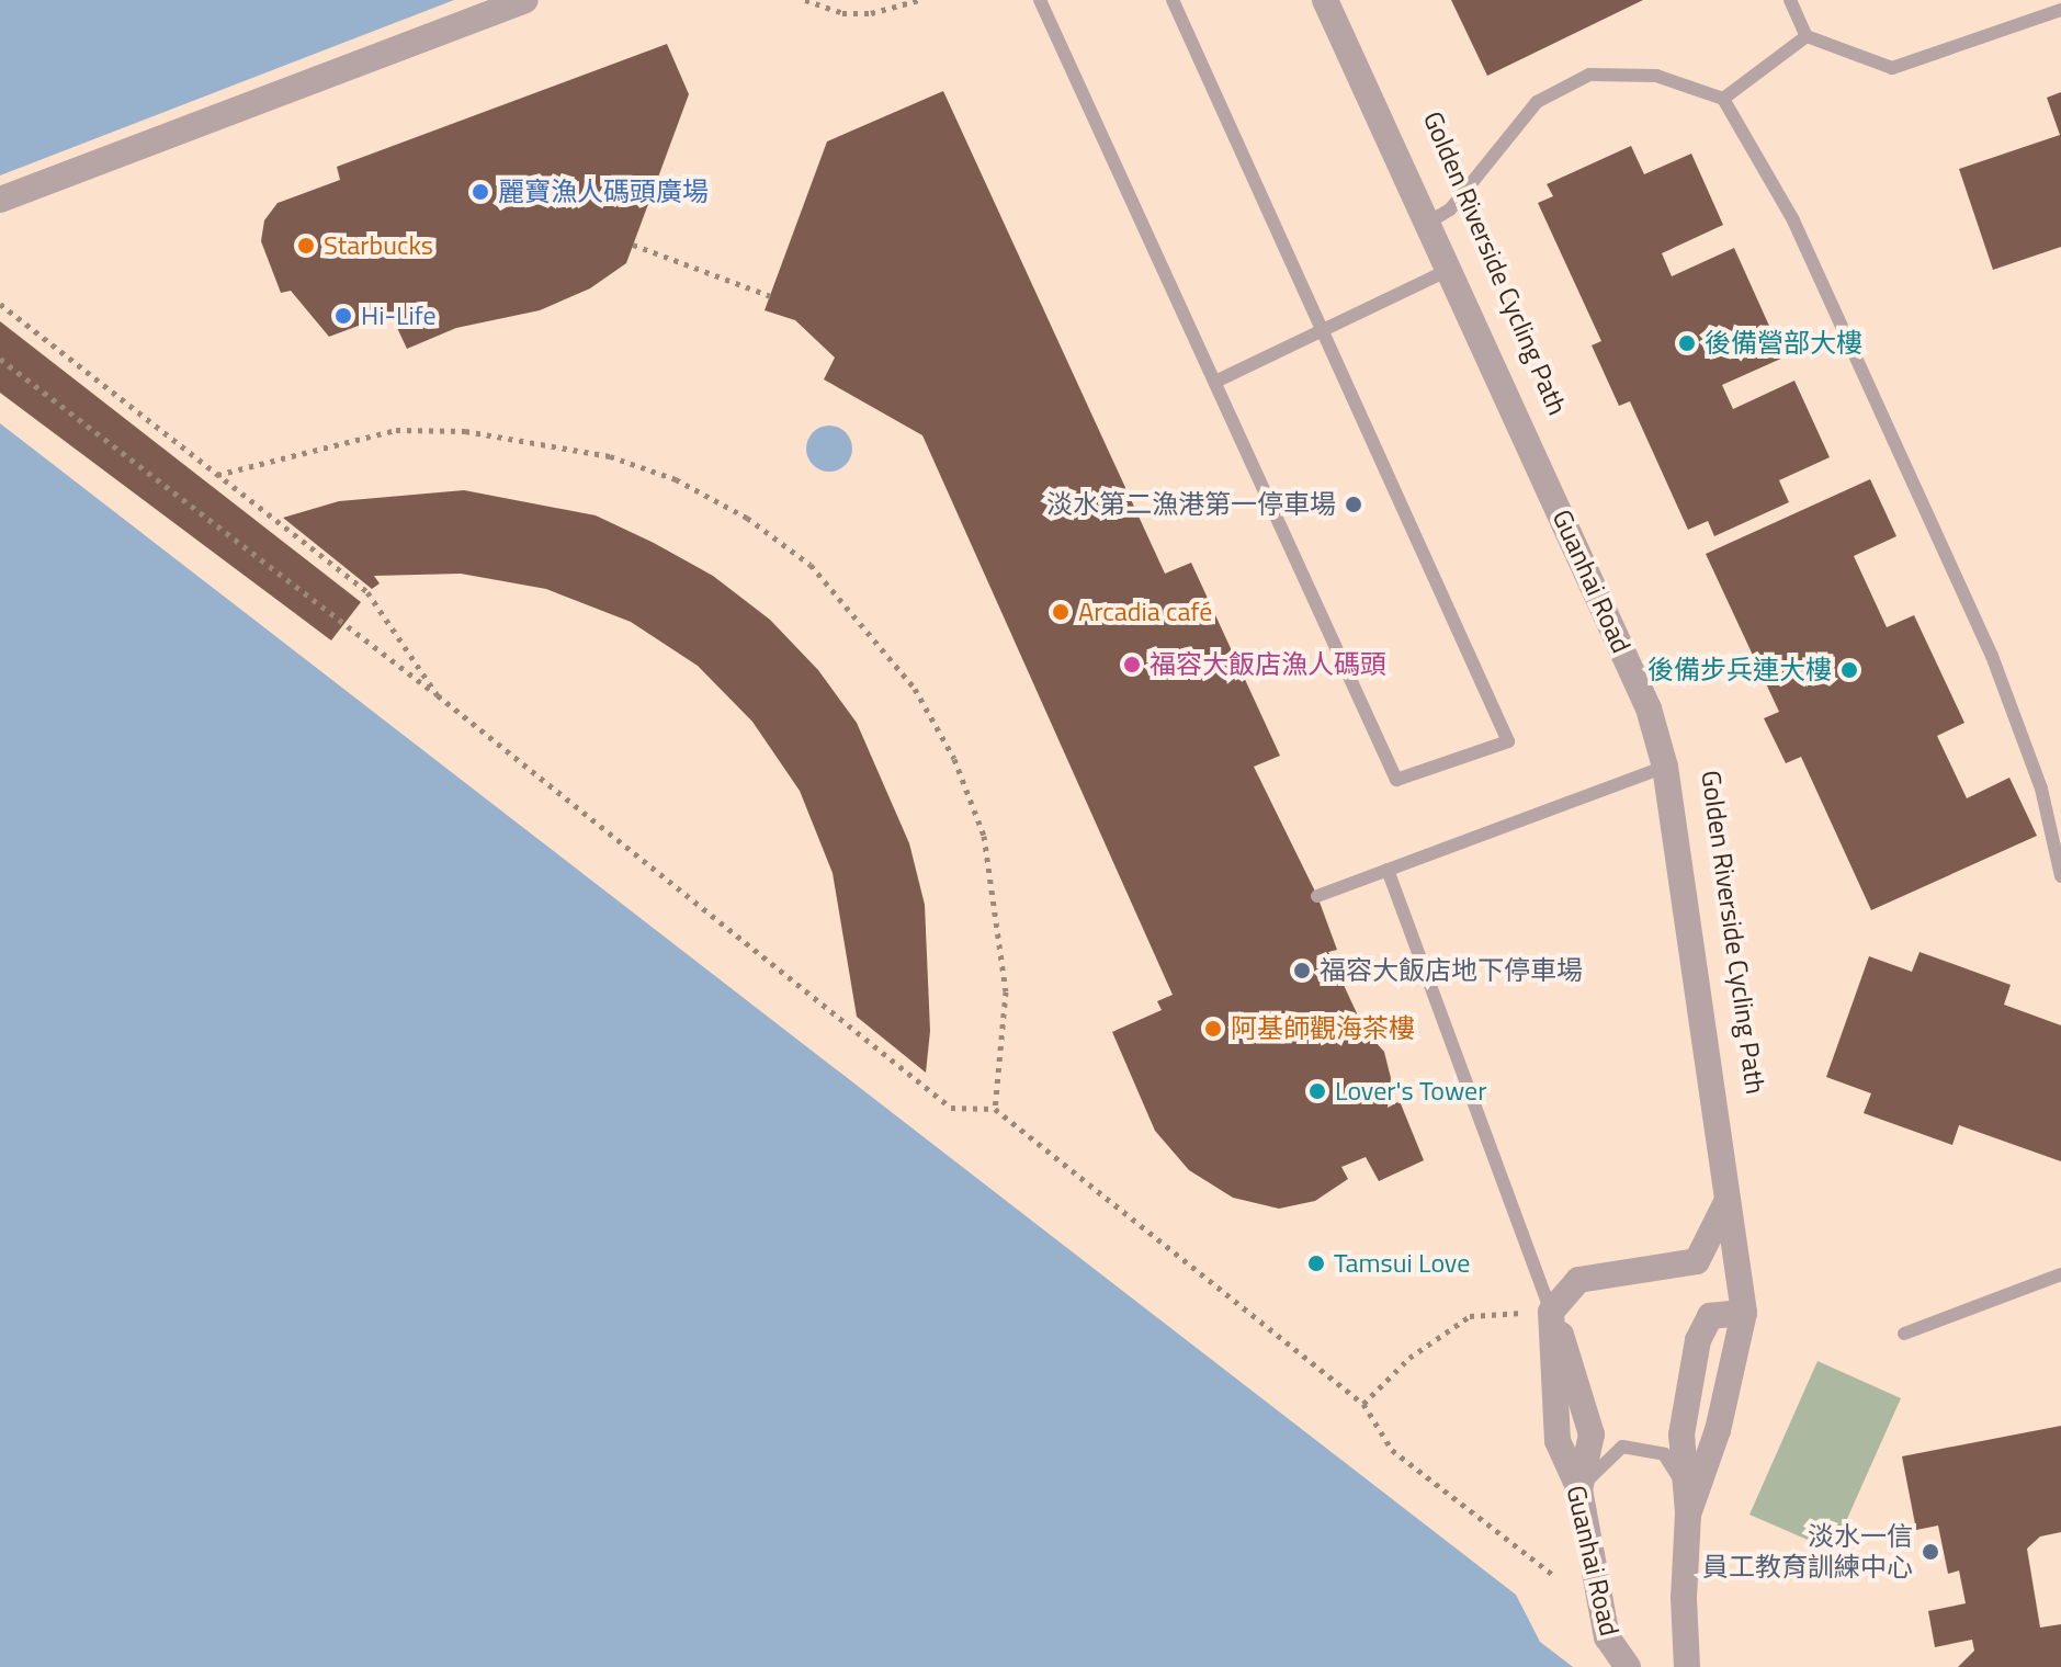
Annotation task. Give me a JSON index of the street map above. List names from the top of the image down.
{
  "streets": {
    "street": ["Guanhai Road"]
  },
  "places": [
    "麗寶漁人碼頭廣場",
    "Starbucks",
    "Hi-Life",
    "後備營部大樓",
    "淡水第二漁港第一停車場",
    "Arcadia café",
    "福容大飯店漁人碼頭",
    "後備步兵連大樓",
    "福容大飯店地下停車場",
    "阿基師觀海茶樓",
    "Lover's Tower",
    "Tamsui Love",
    "淡水一信 員工教育訓練中心"
  ]
}
